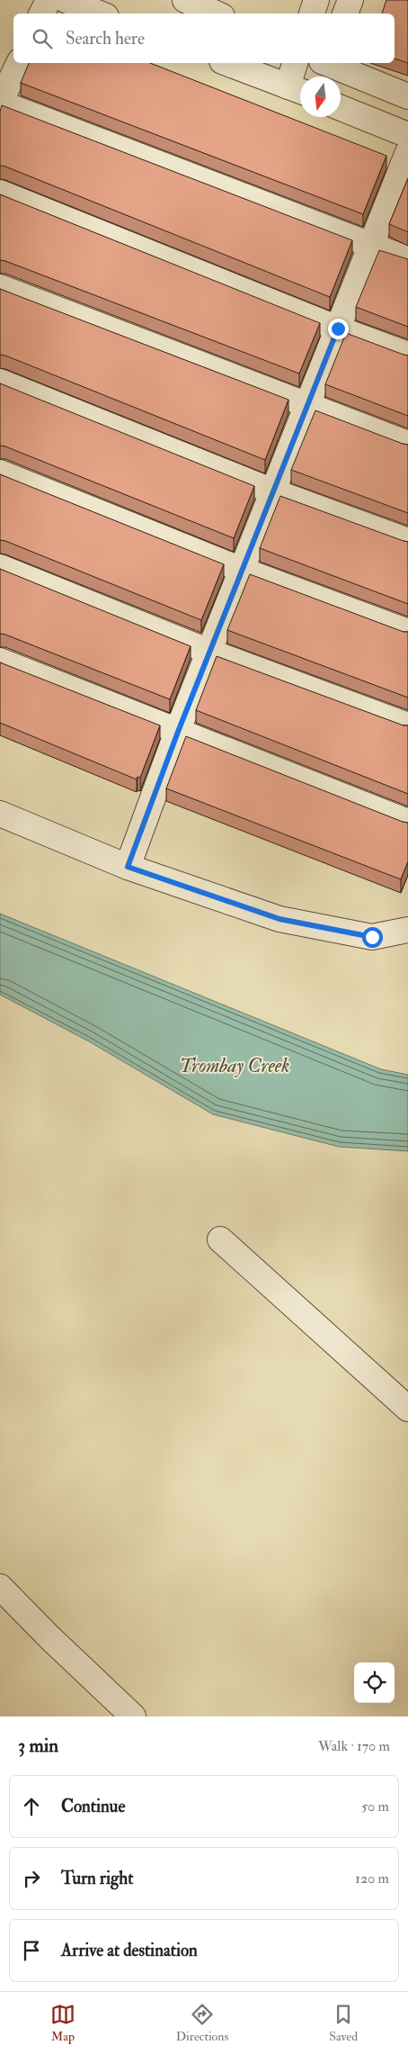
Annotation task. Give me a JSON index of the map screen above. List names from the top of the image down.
{
  "water": ["Trombay Creek"],
  "north": "bottom",
  "page": {
    "search": "Search here",
    "heading": ["3 min", "Walk · 170 m"],
    "list": [
      ["Continue", "50 m"],
      ["Turn right", "120 m"],
      "Arrive at destination"
    ],
    "nav": ["Map", "Directions", "Saved"]
  }
}
